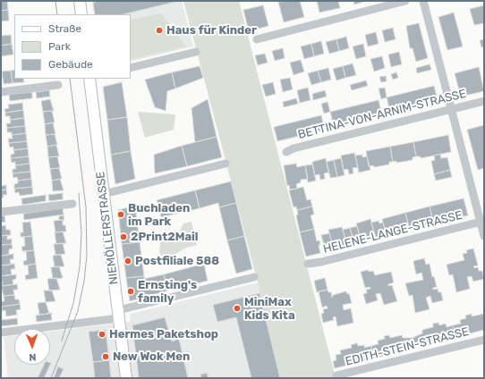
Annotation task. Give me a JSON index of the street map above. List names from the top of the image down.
{
  "streets": {
    "main road": ["NIEMÖLLERSTRASSE"],
    "street": ["BETTINA-VON-ARNIM-STRASSE", "HELENE-LANGE-STRASSE", "EDITH-STEIN-STRASSE"]
  },
  "places": [
    "Haus für Kinder",
    "Buchladen im Park",
    "2Print2Mail",
    "Postfiliale 588",
    "Ernsting's family",
    "MiniMax Kids Kita",
    "Hermes Paketshop",
    "New Wok Men"
  ],
  "legend": ["Straße", "Park", "Gebäude"],
  "north": "bottom"
}
